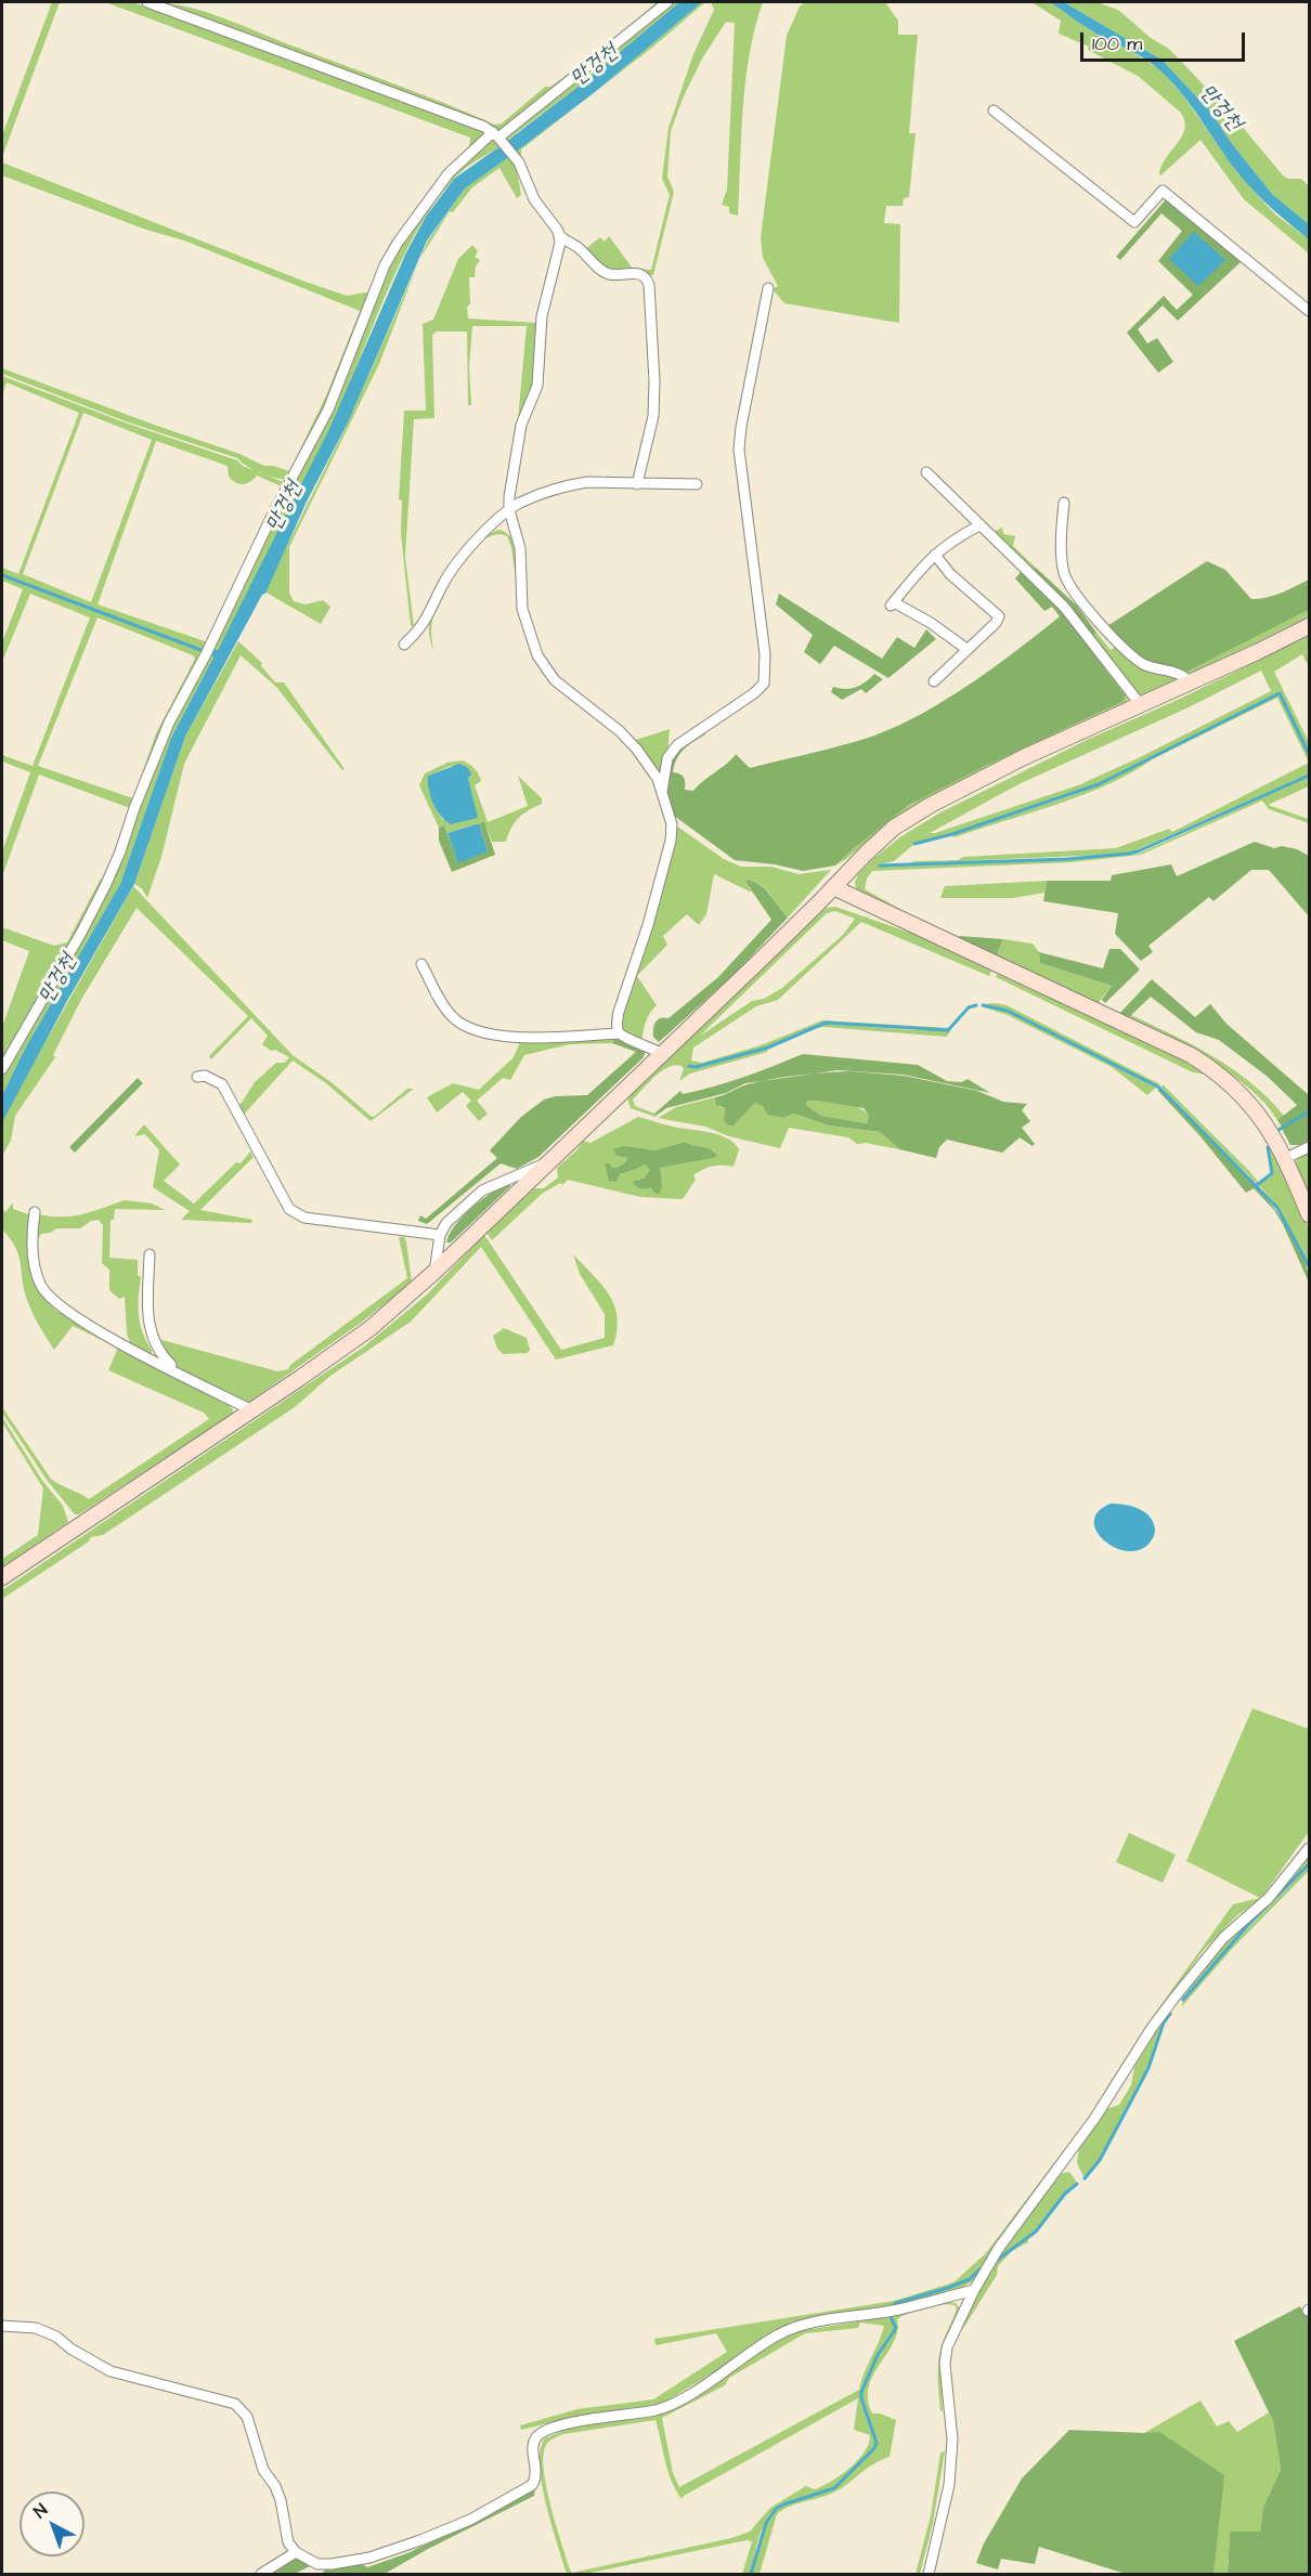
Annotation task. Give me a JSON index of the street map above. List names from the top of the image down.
{
  "water": ["만겅천"],
  "scale_bar": "100 m",
  "north": "top left"
}
